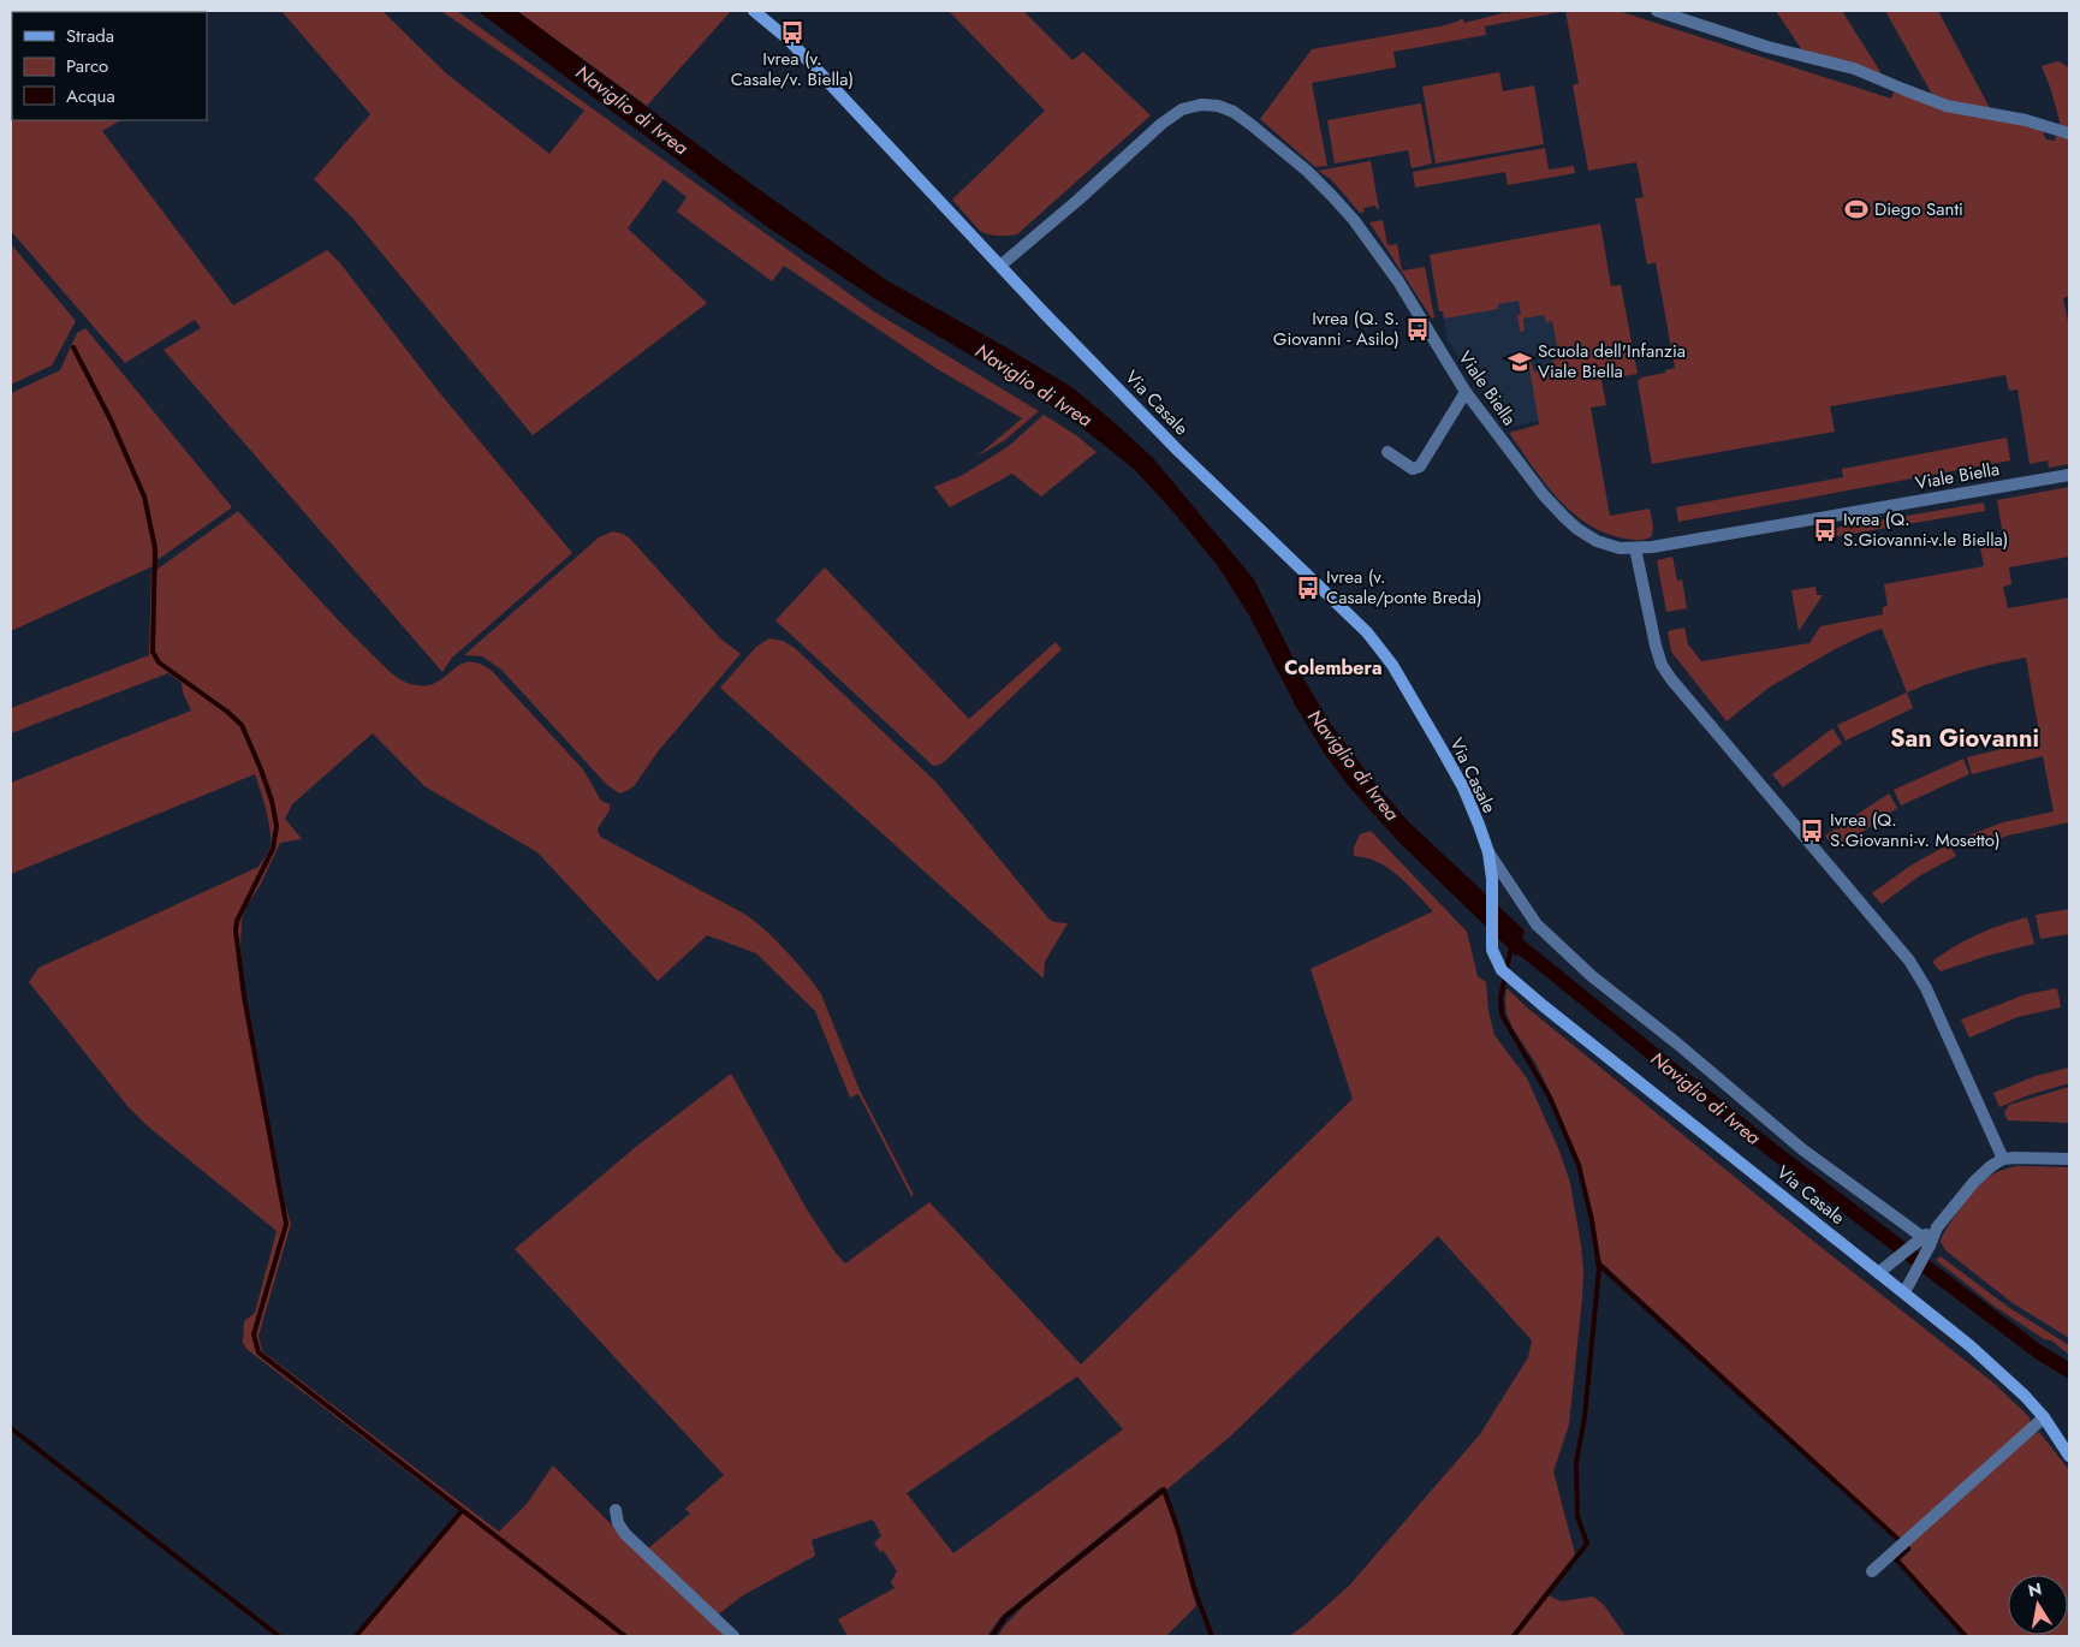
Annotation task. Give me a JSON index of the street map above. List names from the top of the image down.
{
  "streets": {
    "main road": ["Via Casale"],
    "street": ["Viale Biella"]
  },
  "crossings": [
    ["Viale Biella", "Via Casale"]
  ],
  "districts": ["Colembera", "San Giovanni"],
  "water": ["Naviglio di Ivrea"],
  "places": {
    "bus stop": [
      "Ivrea (v. Casale/v. Biella)",
      "Ivrea (Q. S. Giovanni - Asilo)",
      "Ivrea (Q. S.Giovanni-v.le Biella)",
      "Ivrea (v. Casale/ponte Breda)",
      "Ivrea (Q. S.Giovanni-v. Mosetto)"
    ],
    "sports": ["Diego Santi"],
    "school or university": ["Scuola dell'Infanzia Viale Biella"]
  },
  "legend": ["Strada", "Parco", "Acqua"],
  "north": "top"
}
